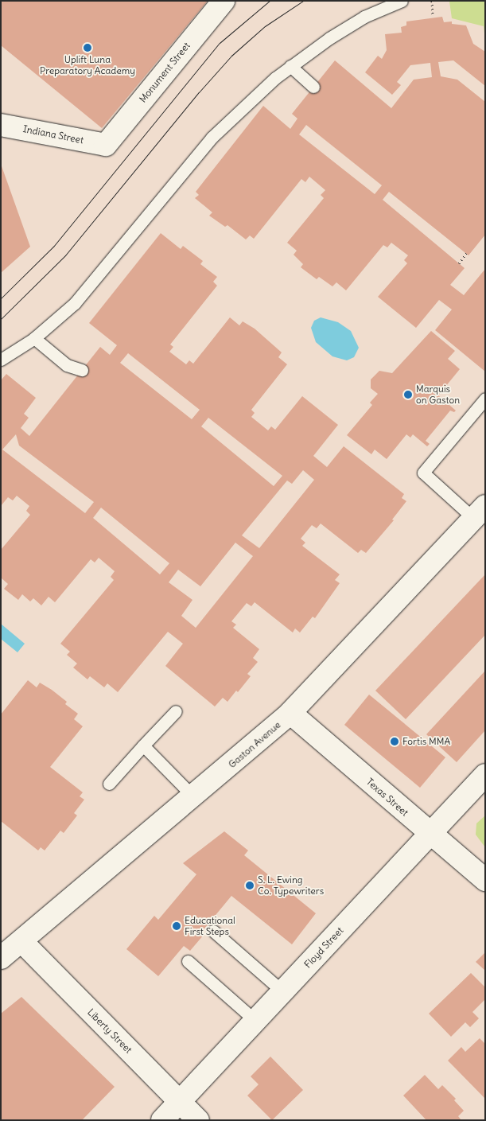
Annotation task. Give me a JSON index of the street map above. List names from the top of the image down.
{
  "streets": {
    "street": [
      "Monument Street",
      "Indiana Street",
      "Gaston Avenue",
      "Texas Street",
      "Floyd Street",
      "Liberty Street"
    ]
  },
  "crossings": [
    ["Monument Street", "Indiana Street"],
    ["Gaston Avenue", "Texas Street"],
    ["Gaston Avenue", "Liberty Street"],
    ["Texas Street", "Floyd Street"],
    ["Floyd Street", "Liberty Street"]
  ],
  "places": [
    "Uplift Luna Preparatory Academy",
    "Marquis on Gaston",
    "Fortis MMA",
    "S. L. Ewing Co. Typewriters",
    "Educational First Steps"
  ]
}
